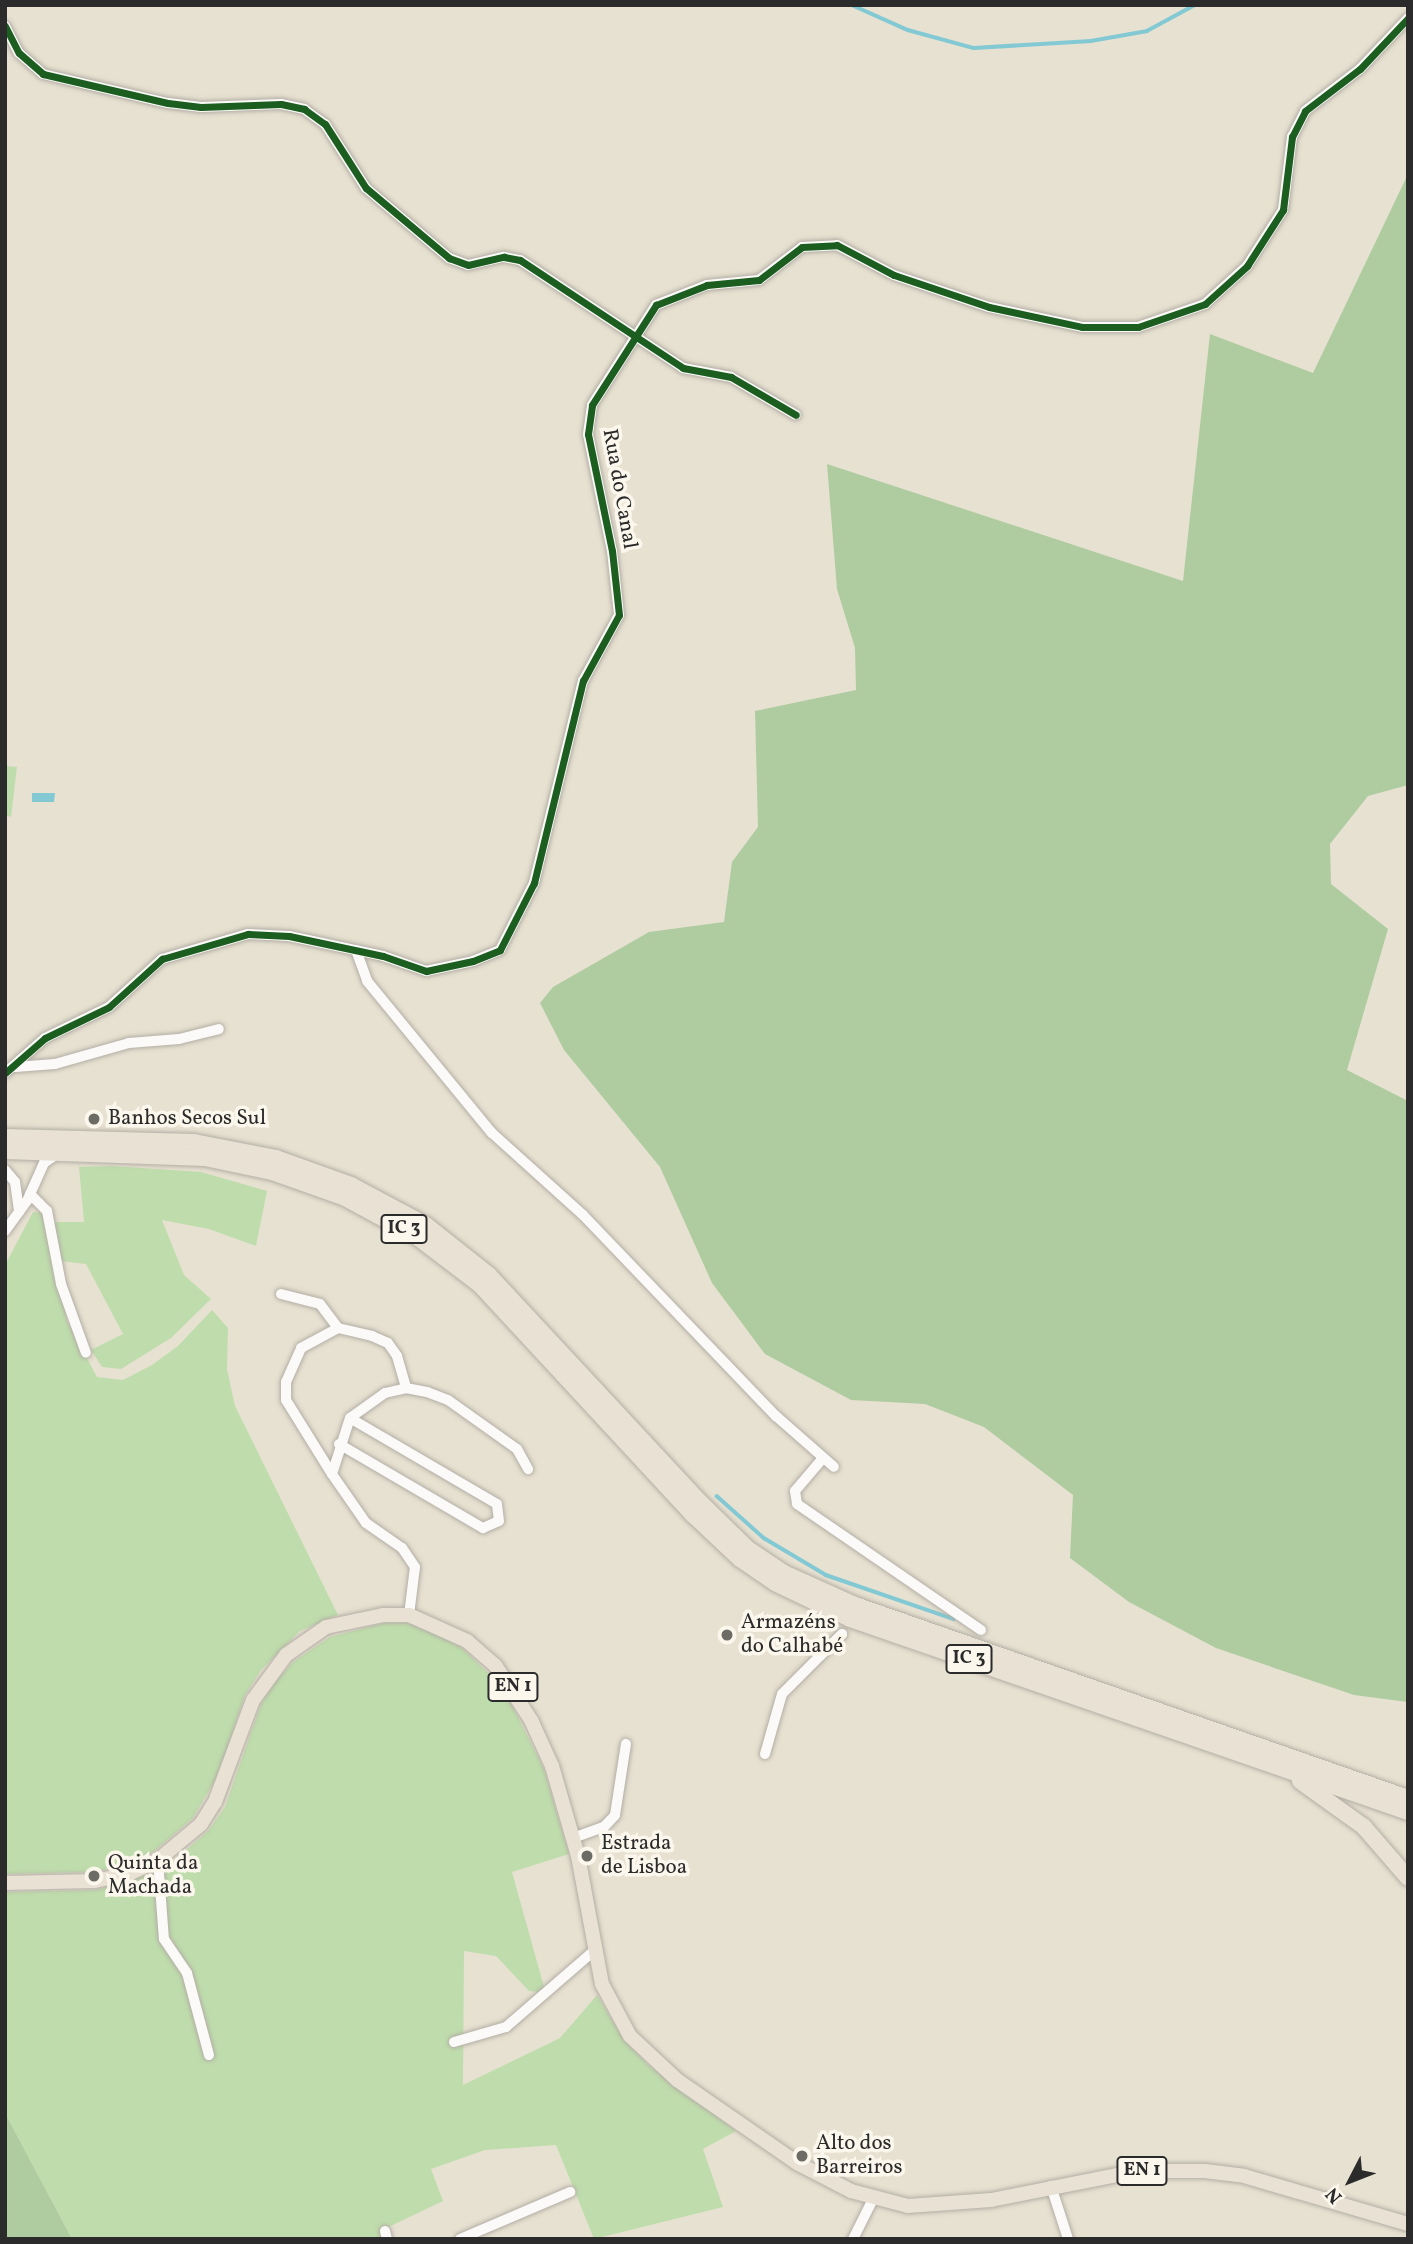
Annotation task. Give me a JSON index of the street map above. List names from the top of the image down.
{
  "streets": {
    "highway": ["IC 3"],
    "main road": ["EN 1"],
    "street": ["Rua do Canal"]
  },
  "places": [
    "Banhos Secos Sul",
    "Armazéns do Calhabé",
    "Estrada de Lisboa",
    "Quinta da Machada",
    "Alto dos Barreiros"
  ],
  "north": "bottom left"
}
